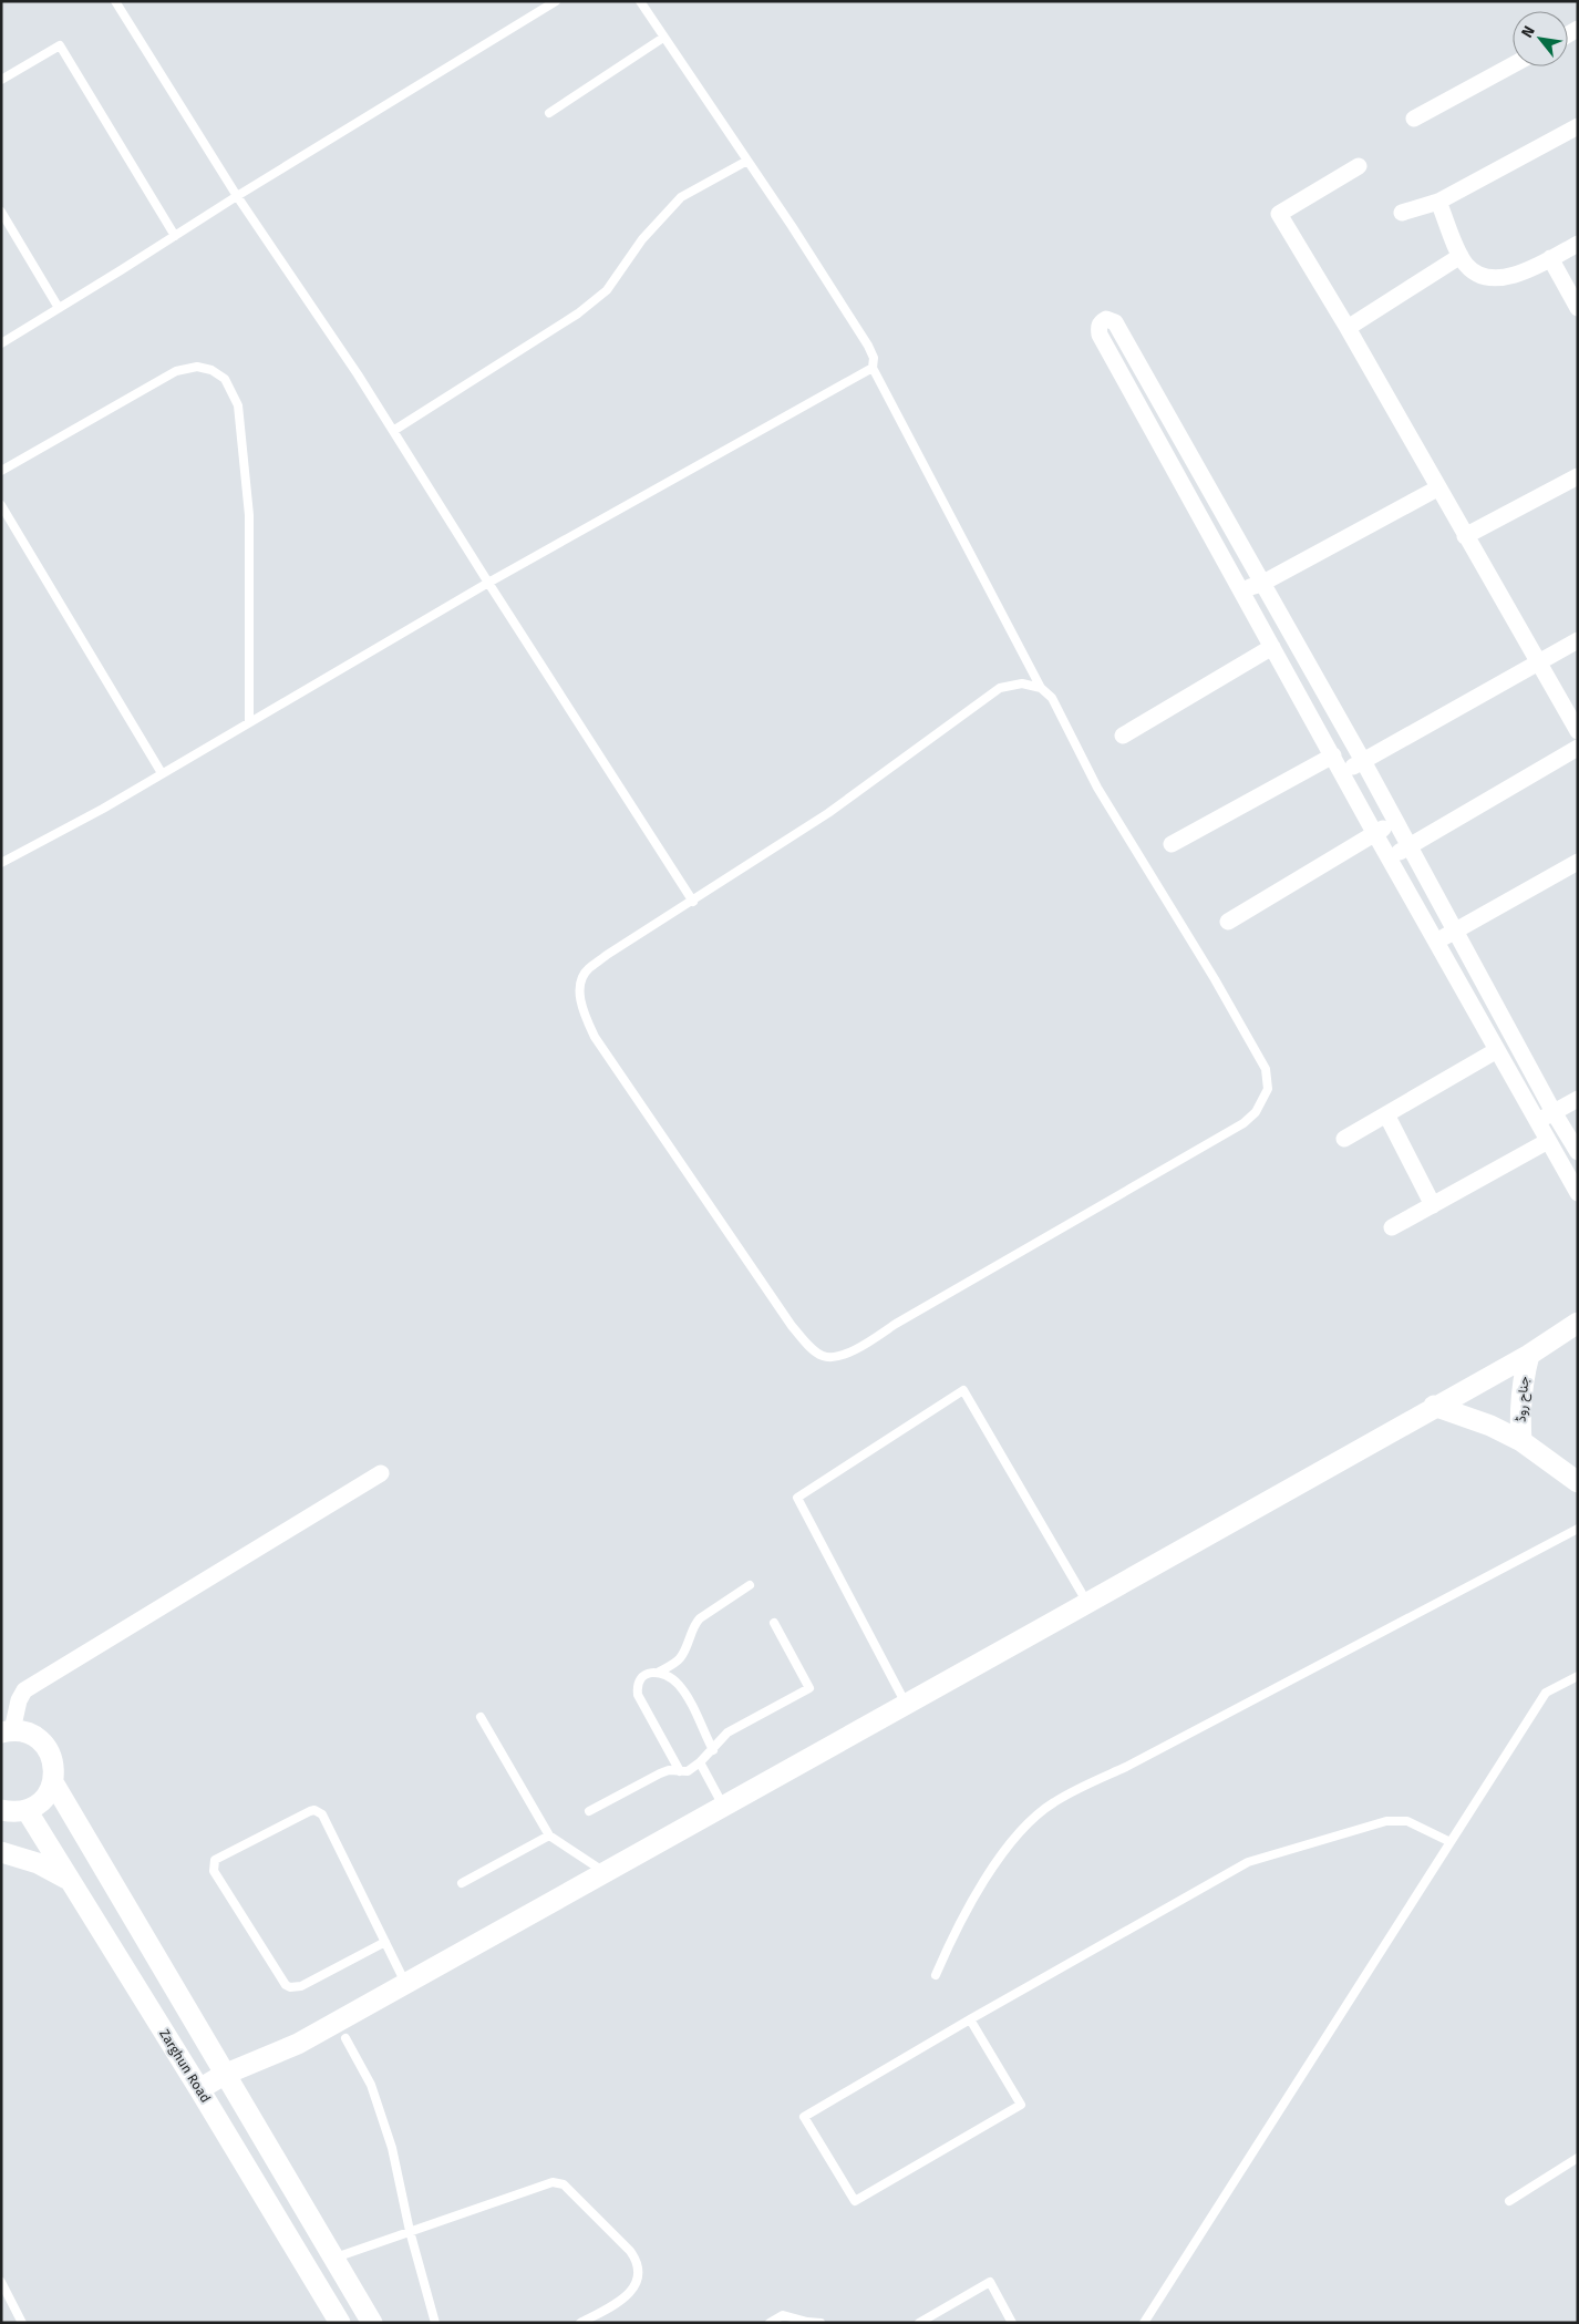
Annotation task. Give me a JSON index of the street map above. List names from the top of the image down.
{
  "streets": {
    "street": ["جناح روڈ", "Zarghun Road"]
  },
  "north": "top left"
}
